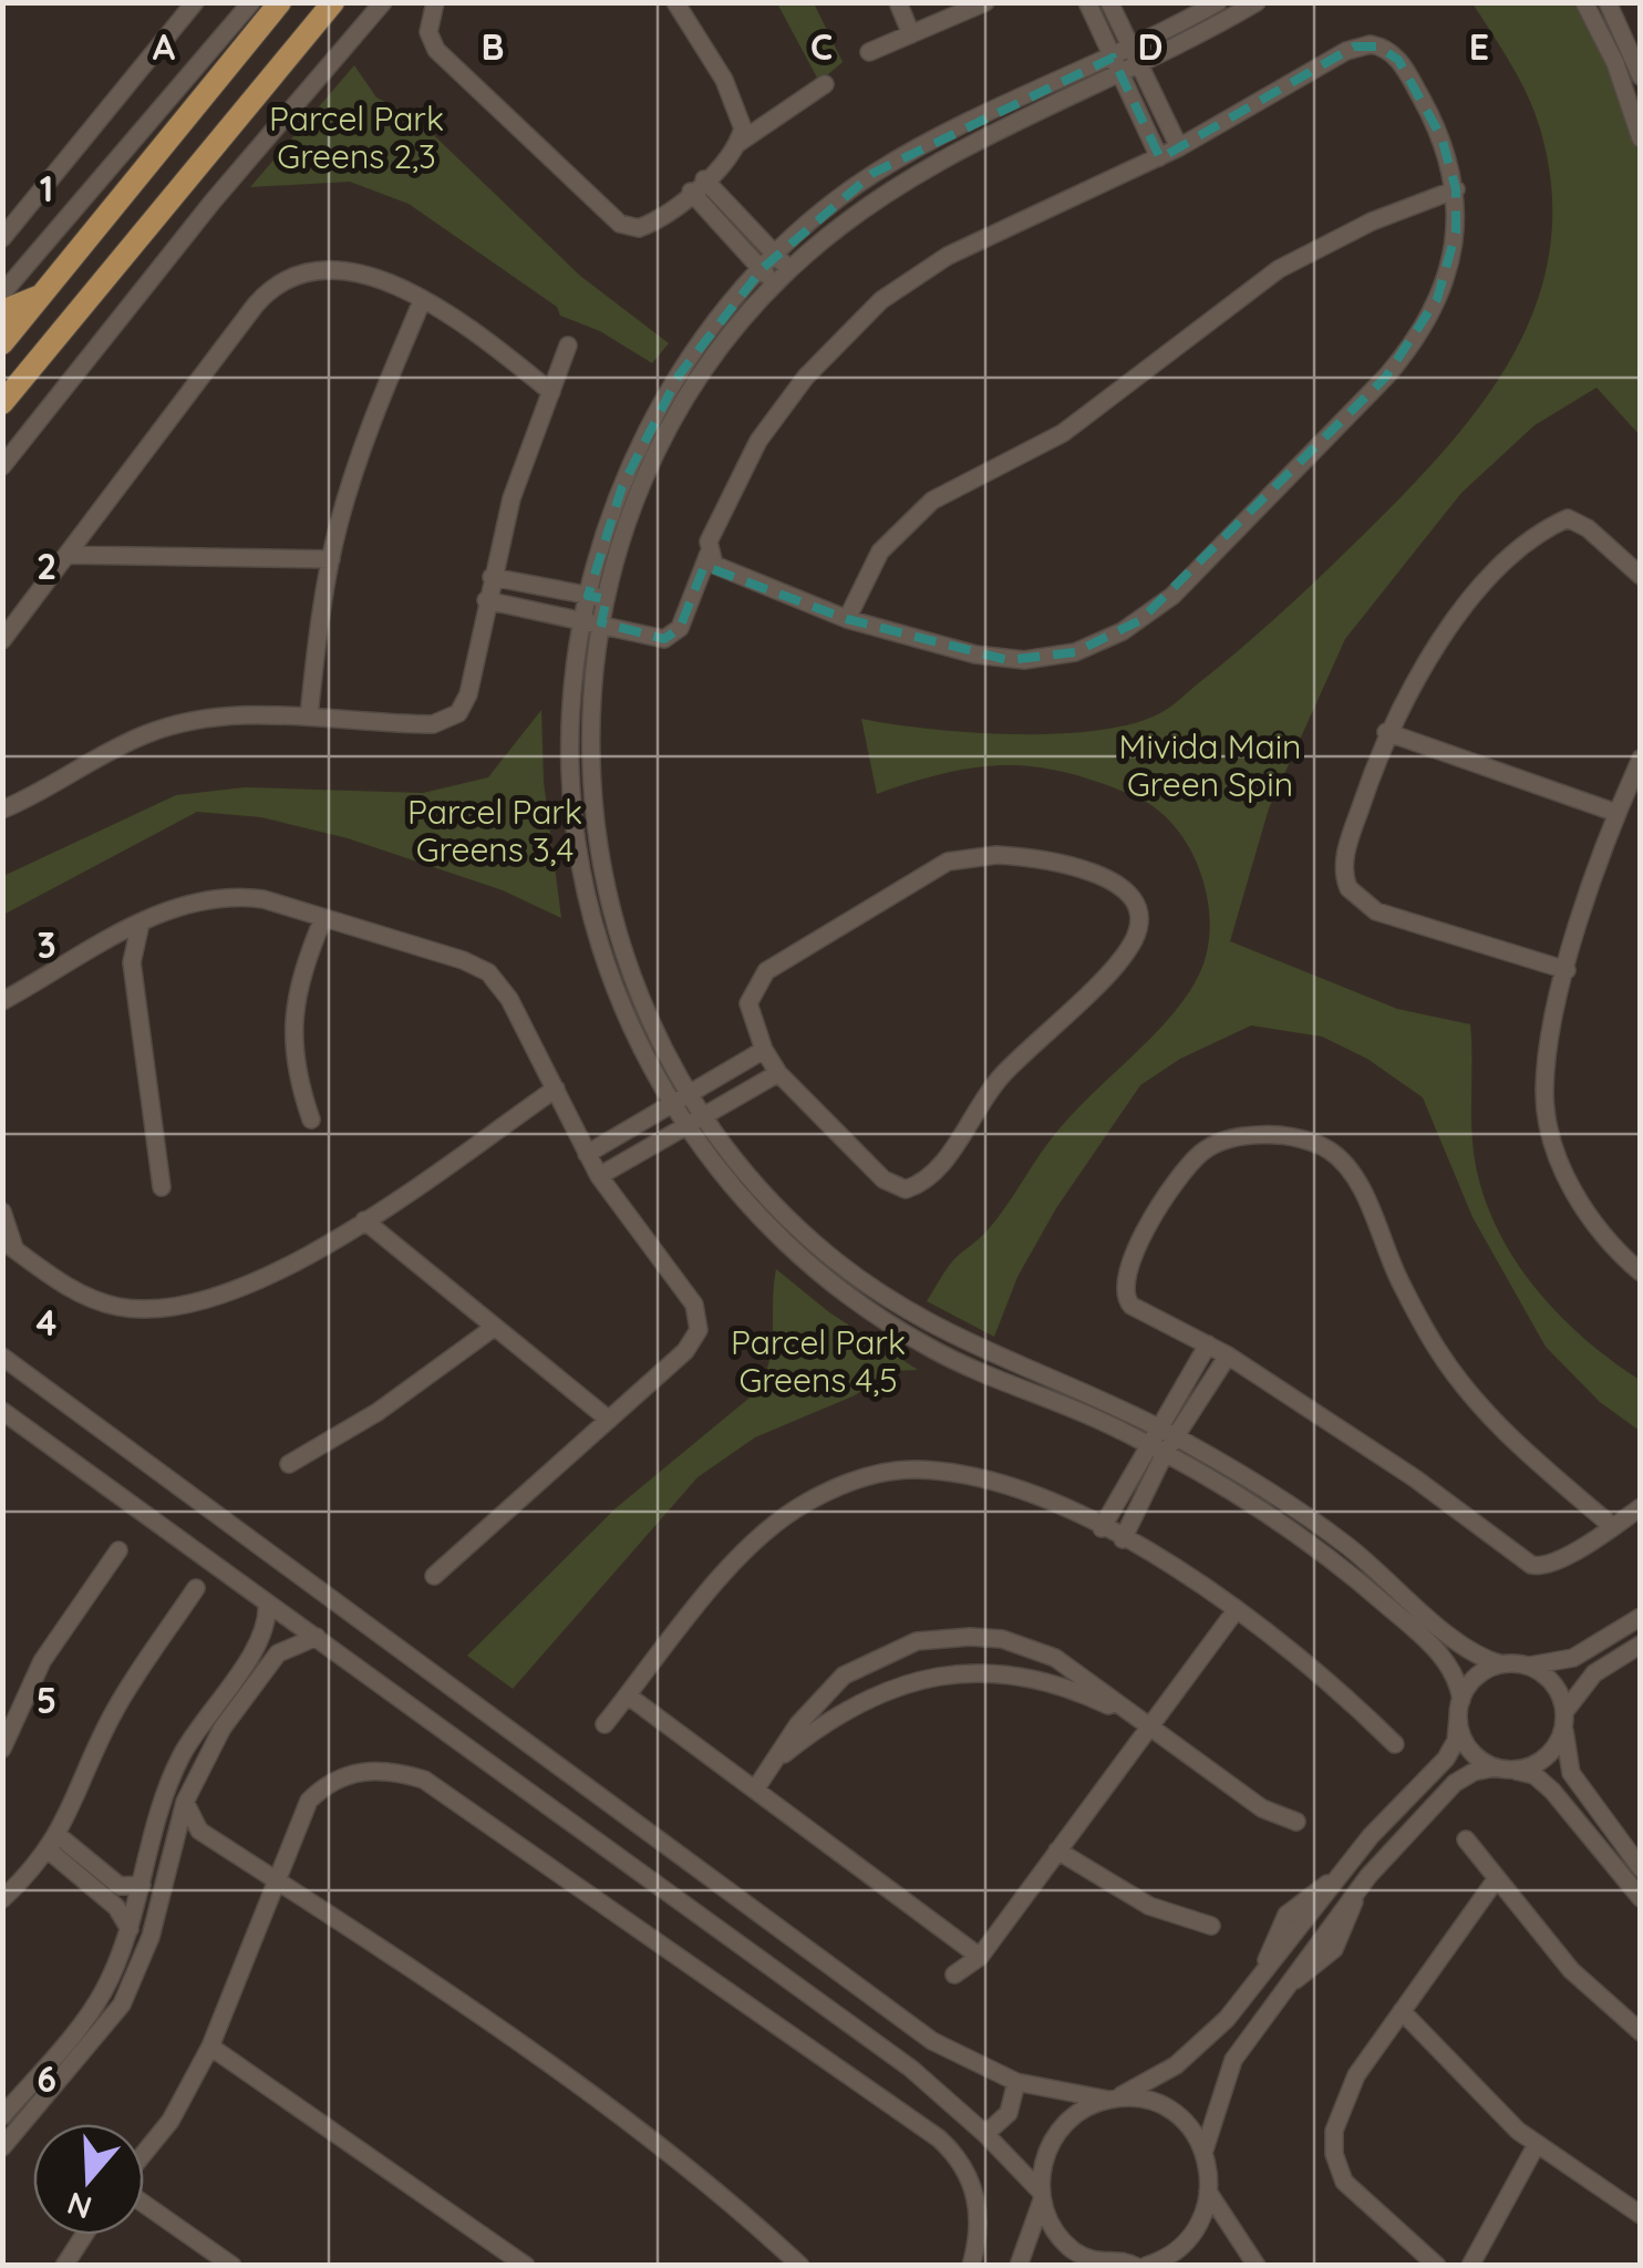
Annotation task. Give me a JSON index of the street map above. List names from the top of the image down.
{
  "parks": [
    "Parcel Park Greens 2,3",
    "Mivida Main Green Spin",
    "Parcel Park Greens 3,4",
    "Parcel Park Greens 4,5"
  ],
  "north": "bottom",
  "grid": {
    "columns": [
      "A",
      "B",
      "C",
      "D",
      "E"
    ],
    "rows": [
      "1",
      "2",
      "3",
      "4",
      "5",
      "6"
    ]
  }
}
